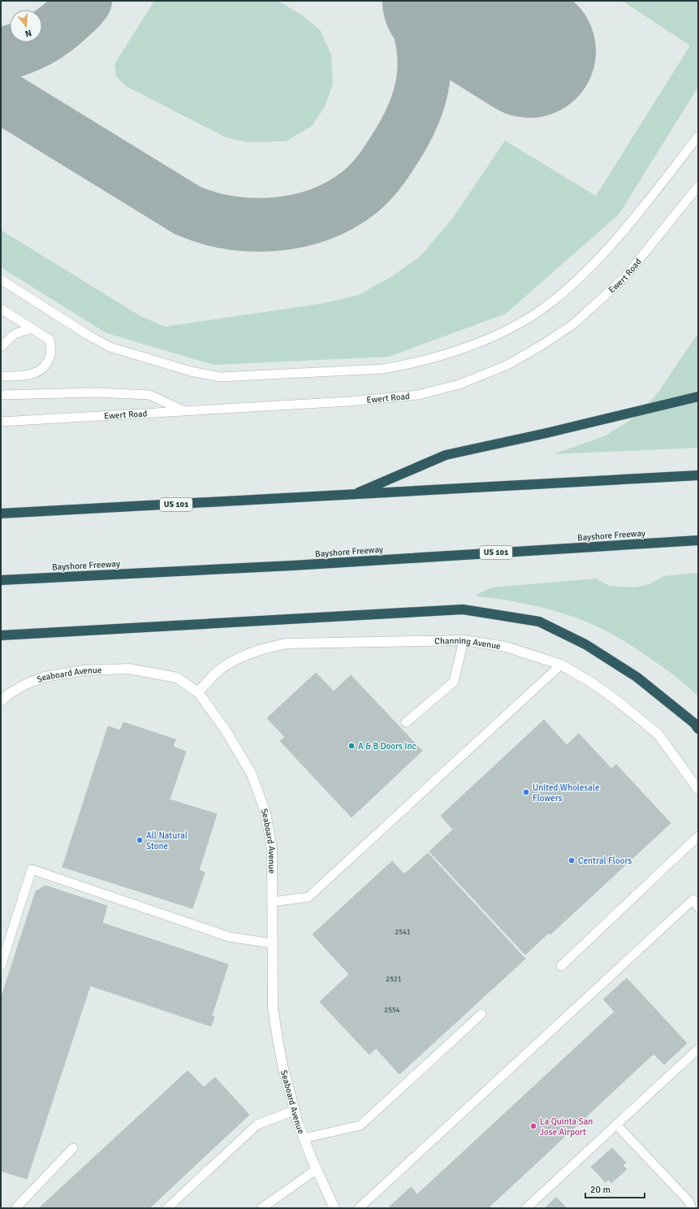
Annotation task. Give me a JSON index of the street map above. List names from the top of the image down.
{
  "streets": {
    "highway": ["US 101", "Bayshore Freeway"],
    "street": ["Channing Avenue", "Seaboard Avenue"],
    "lane": ["Ewert Road"]
  },
  "crossings": [
    ["Channing Avenue", "Seaboard Avenue"]
  ],
  "places": [
    "A & B Doors Inc",
    "United Wholesale Flowers",
    "All Natural Stone",
    "Central Floors",
    "La Quinta San Jose Airport"
  ],
  "house_numbers": ["2541", "2521", "2554"],
  "scale_bar": "20 m",
  "north": "bottom"
}
